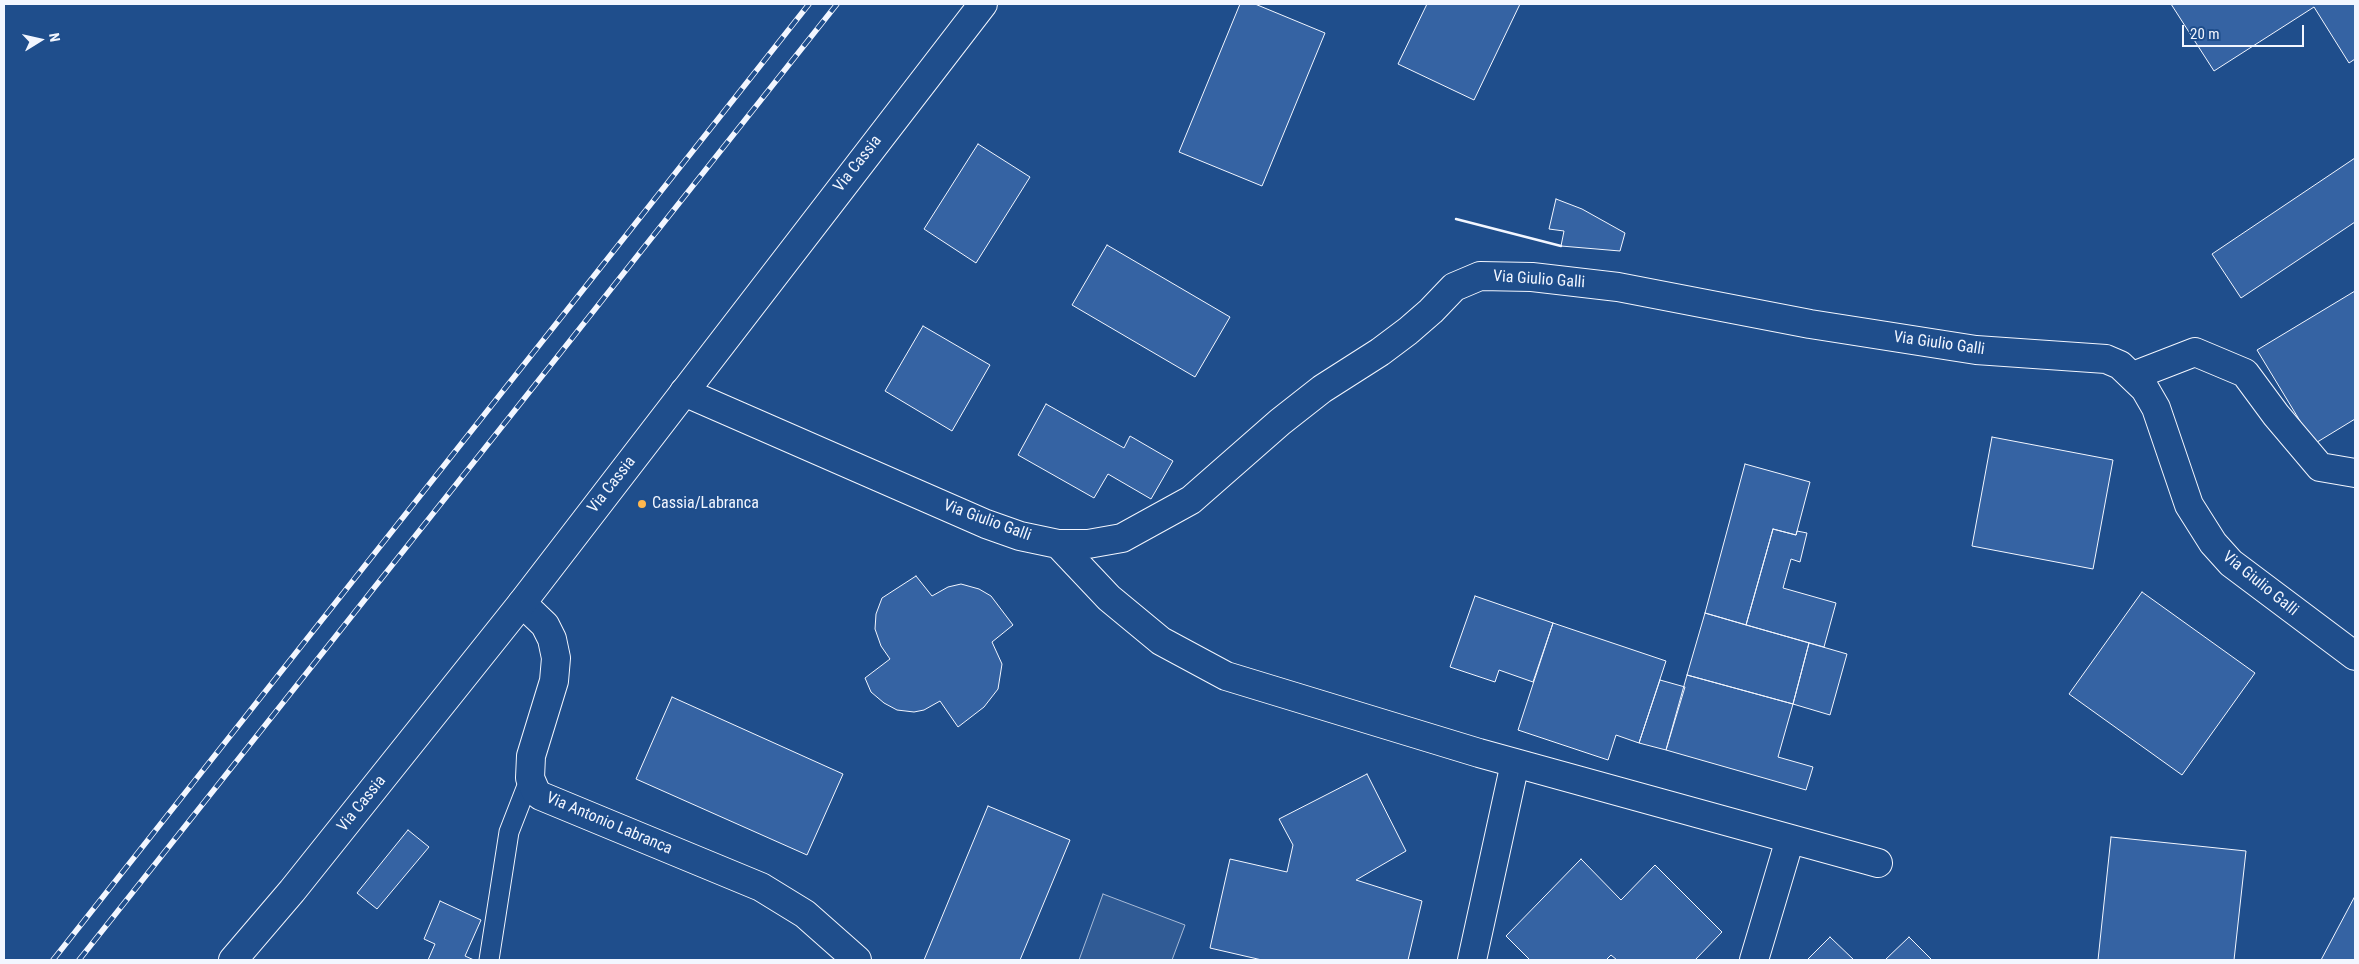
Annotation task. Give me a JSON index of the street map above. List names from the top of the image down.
{
  "streets": {
    "street": ["Via Cassia", "Via Giulio Galli", "Via Antonio Labranca"]
  },
  "crossings": [
    ["Via Cassia", "Via Giulio Galli"],
    ["Via Cassia", "Via Antonio Labranca"]
  ],
  "places": ["Cassia/Labranca"],
  "scale_bar": "20 m",
  "north": "right"
}
